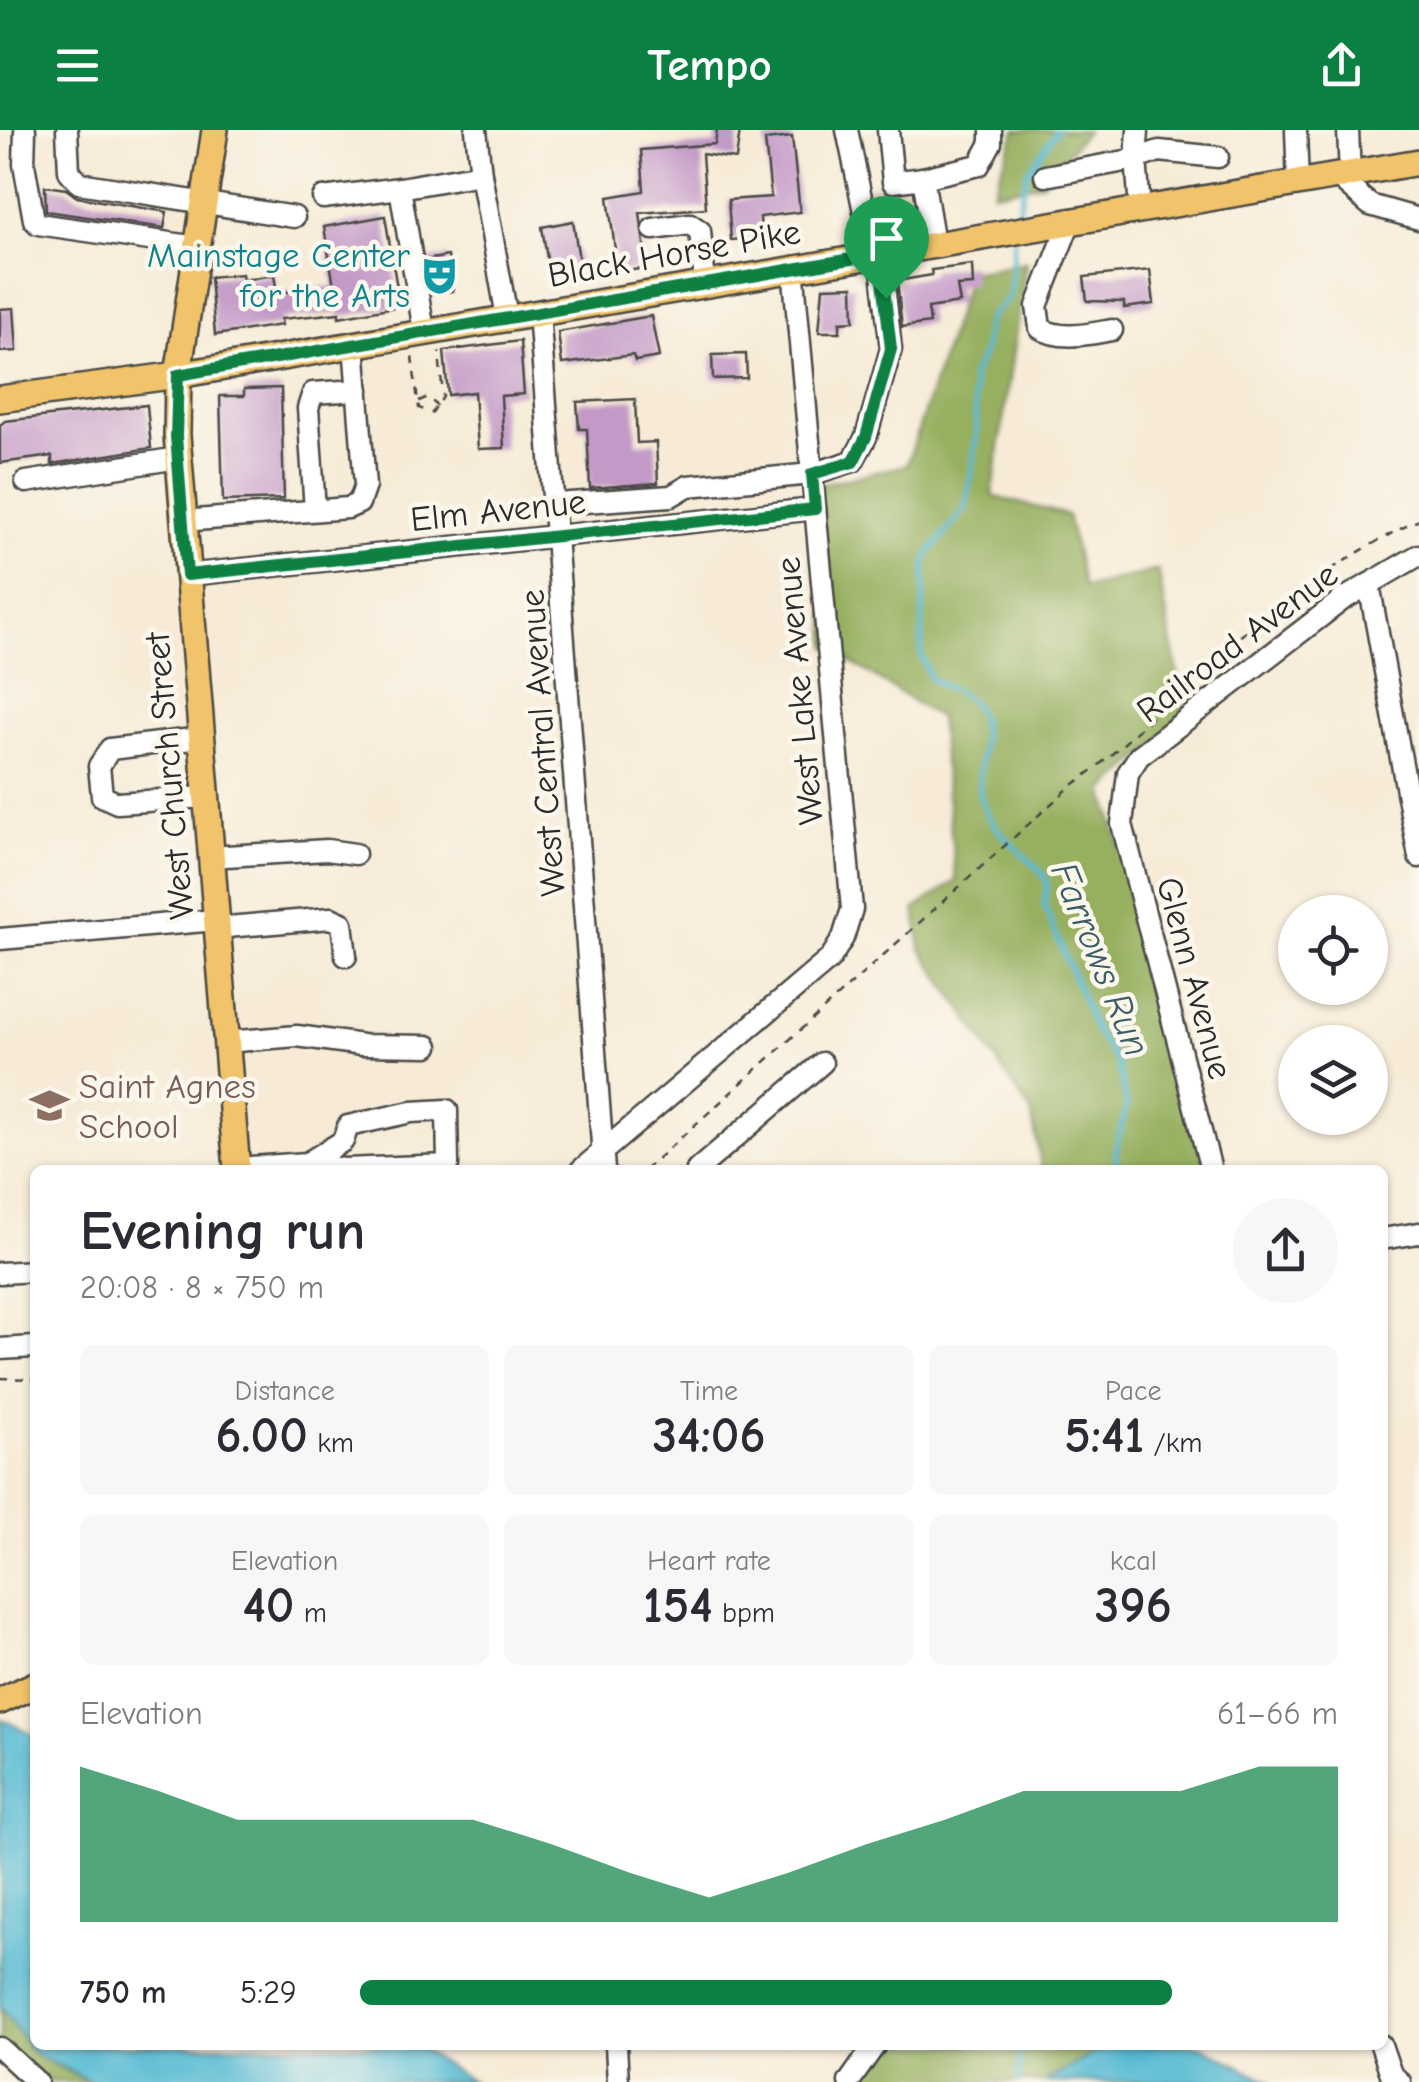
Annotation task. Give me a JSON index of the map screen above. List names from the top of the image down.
{
  "streets": {
    "main road": ["Black Horse Pike", "West Church Street"],
    "street": [
      "Elm Avenue",
      "Railroad Avenue",
      "West Lake Avenue",
      "West Central Avenue",
      "Glenn Avenue"
    ]
  },
  "crossings": [
    ["Black Horse Pike", "West Lake Avenue"],
    ["Black Horse Pike", "West Central Avenue"],
    ["Black Horse Pike", "West Church Street"],
    ["Elm Avenue", "West Lake Avenue"],
    ["Elm Avenue", "West Central Avenue"],
    ["Elm Avenue", "West Church Street"],
    ["Railroad Avenue", "Glenn Avenue"],
    ["West Lake Avenue", "West Central Avenue"]
  ],
  "water": ["Farrows Run"],
  "places": {
    "theatre": ["Mainstage Center for the Arts"],
    "school or university": ["Saint Agnes School"]
  },
  "page": {
    "header": "Tempo",
    "heading": ["Evening run", "20:08 · 8 × 750 m"],
    "stats": [
      ["Distance", "6.00 km"],
      ["Time", "34:06"],
      ["Pace", "5:41 /km"],
      ["Elevation", "40 m"],
      ["Heart rate", "154 bpm"],
      ["kcal", "396"]
    ],
    "chart": ["Elevation", "61–66 m"],
    "list": [
      {
        "name": "750 m",
        "note": "5:29"
      }
    ]
  }
}
